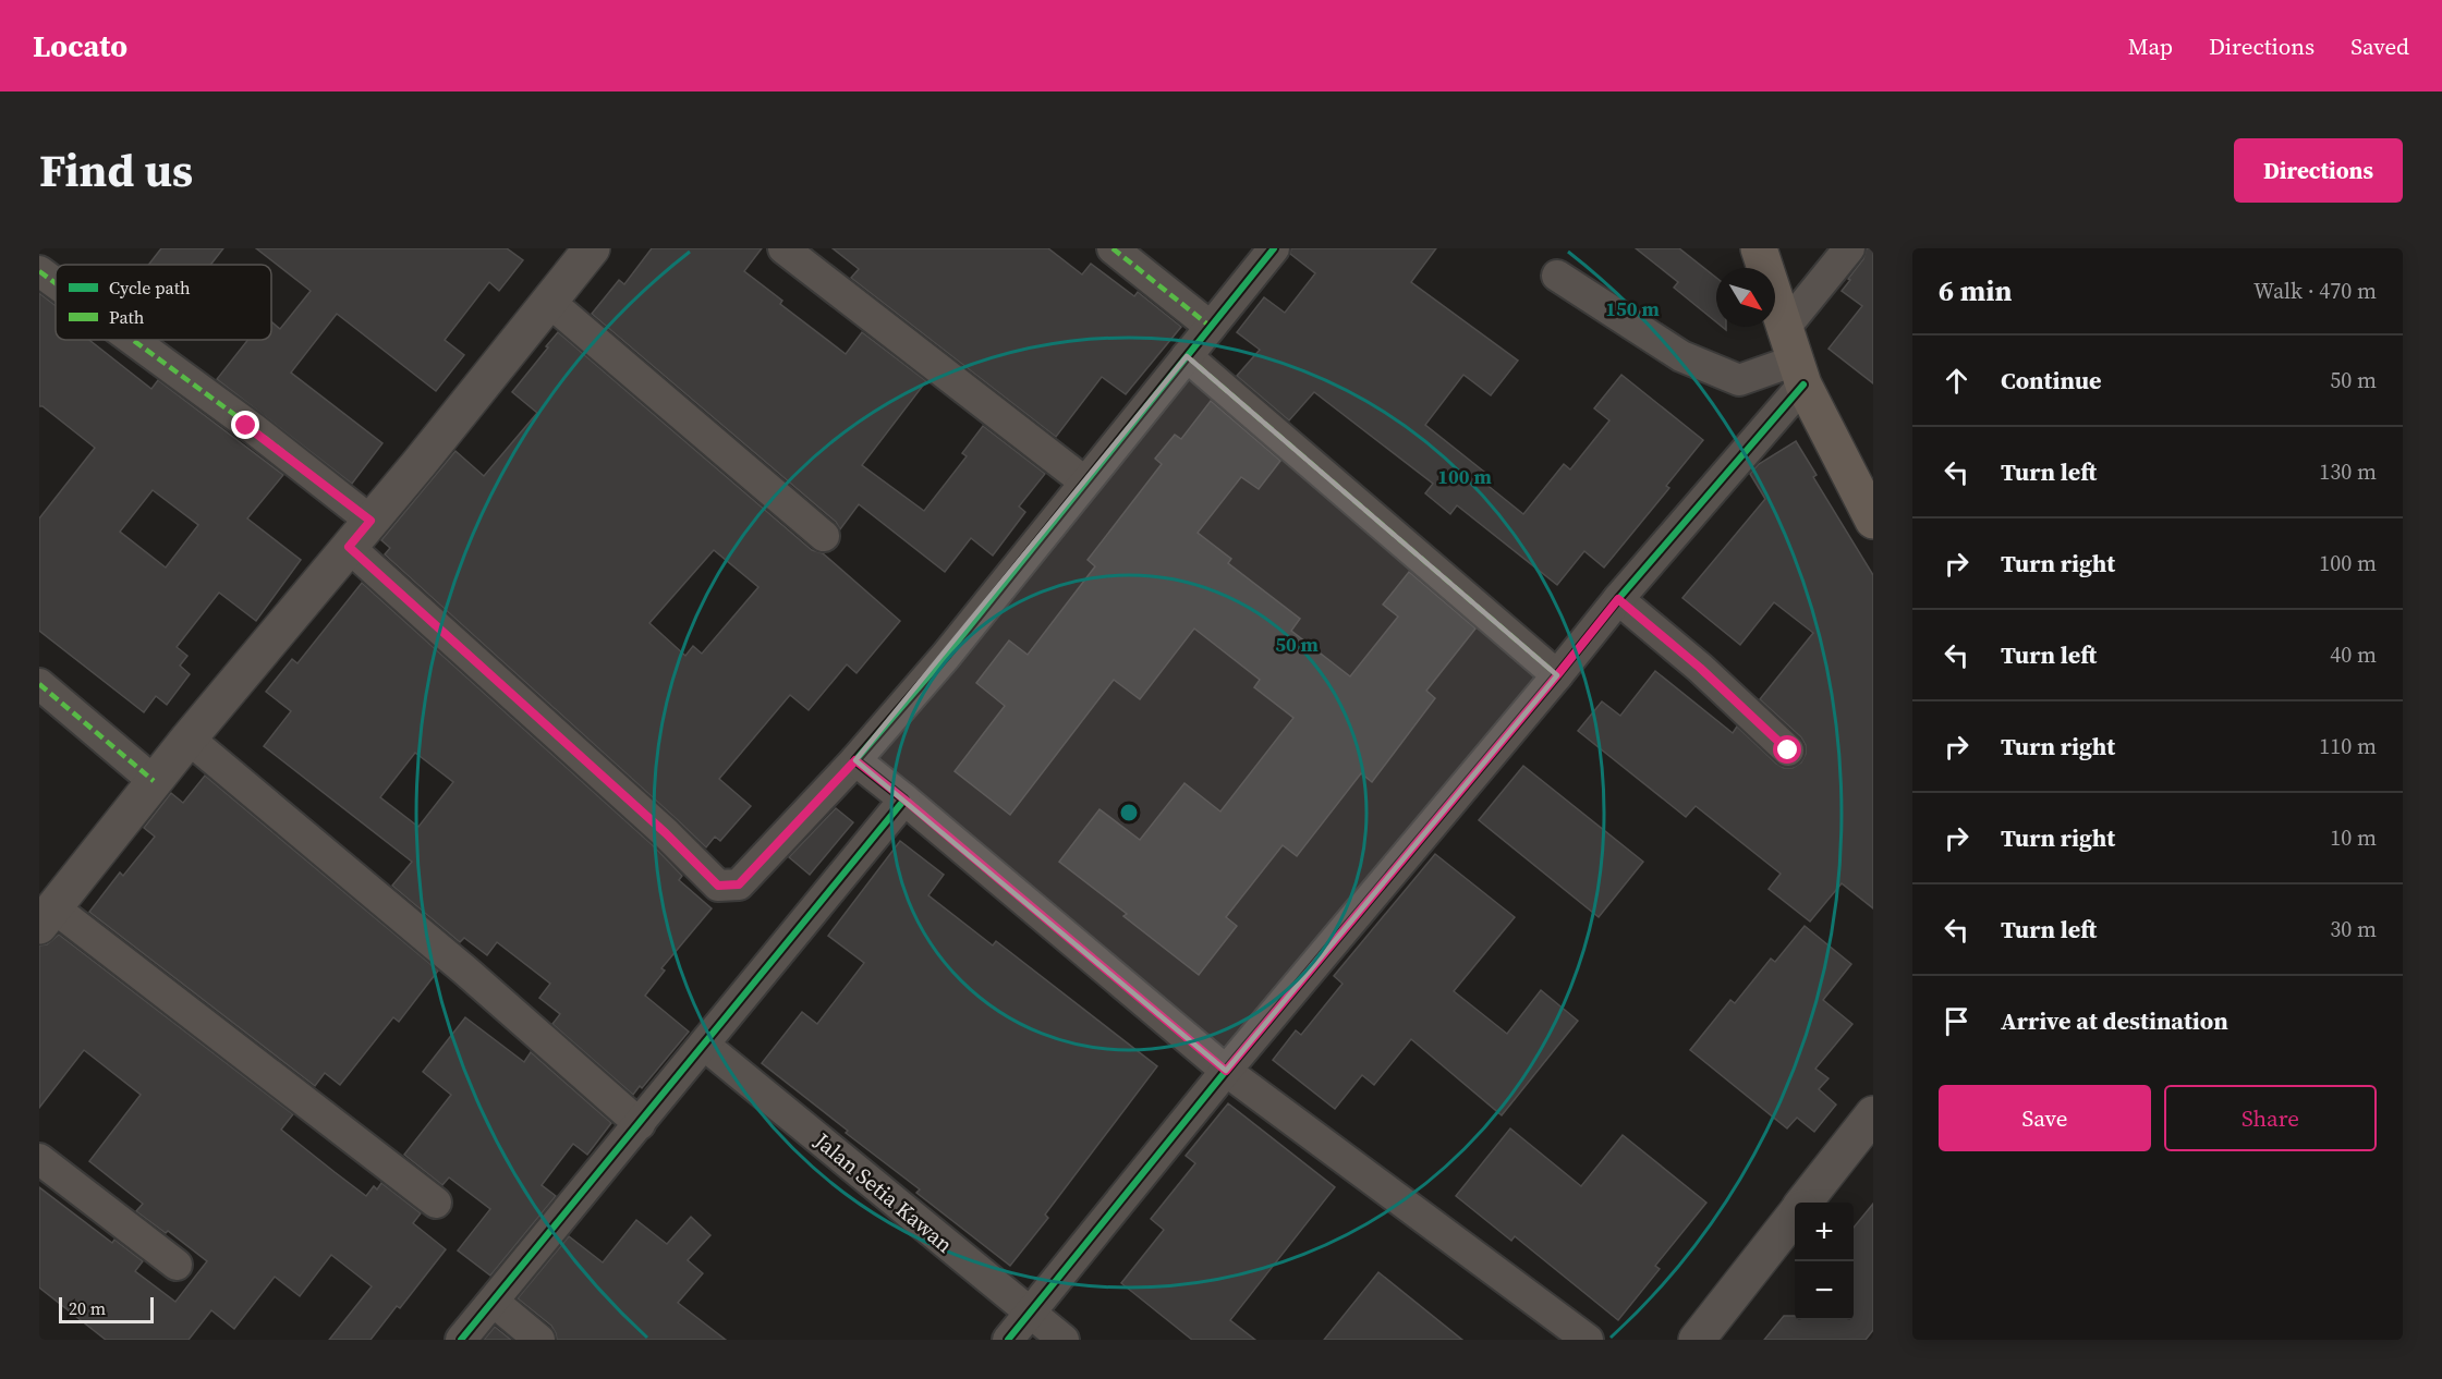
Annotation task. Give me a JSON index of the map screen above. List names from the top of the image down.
{
  "streets": {
    "street": ["Jalan Setia Kawan"]
  },
  "legend": ["Cycle path", "Path"],
  "scale_bar": "20 m",
  "north": "bottom right",
  "page": {
    "header": "Locato",
    "nav": ["Map", "Directions", "Saved"],
    "title": "Find us",
    "buttons": [
      "Directions",
      ["Save", "Share"]
    ],
    "heading": ["6 min", "Walk · 470 m"],
    "list": [
      ["Continue", "50 m"],
      ["Turn left", "130 m"],
      ["Turn right", "100 m"],
      ["Turn left", "40 m"],
      ["Turn right", "110 m"],
      ["Turn right", "10 m"],
      ["Turn left", "30 m"],
      "Arrive at destination"
    ],
    "map_buttons": ["+", "−"],
    "scale": "20 m"
  },
  "rings": ["150 m", "100 m", "50 m"]
}
